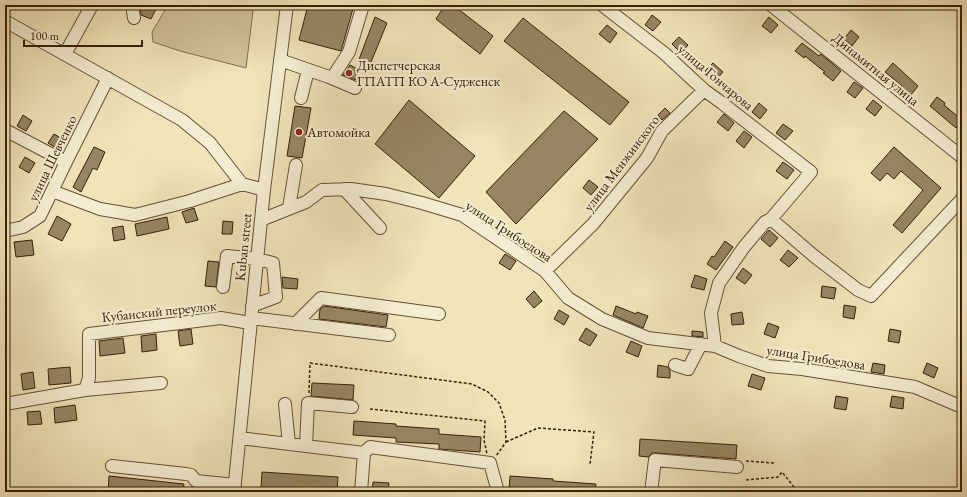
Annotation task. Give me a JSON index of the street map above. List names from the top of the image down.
{
  "streets": {
    "street": [
      "Динамитная улица",
      "улица Гончарова",
      "улица Шевченко",
      "улица Менжинского",
      "улица Грибоедова",
      "Kuban street",
      "Кубанский переулок"
    ]
  },
  "crossings": [
    ["улица Гончарова", "улица Менжинского"],
    ["улица Менжинского", "улица Грибоедова"],
    ["улица Грибоедова", "Kuban street"],
    ["Kuban street", "Кубанский переулок"]
  ],
  "places": ["Диспетчерская ГПАТП КО А-Судженск", "Автомойка"],
  "scale_bar": "100 m"
}
